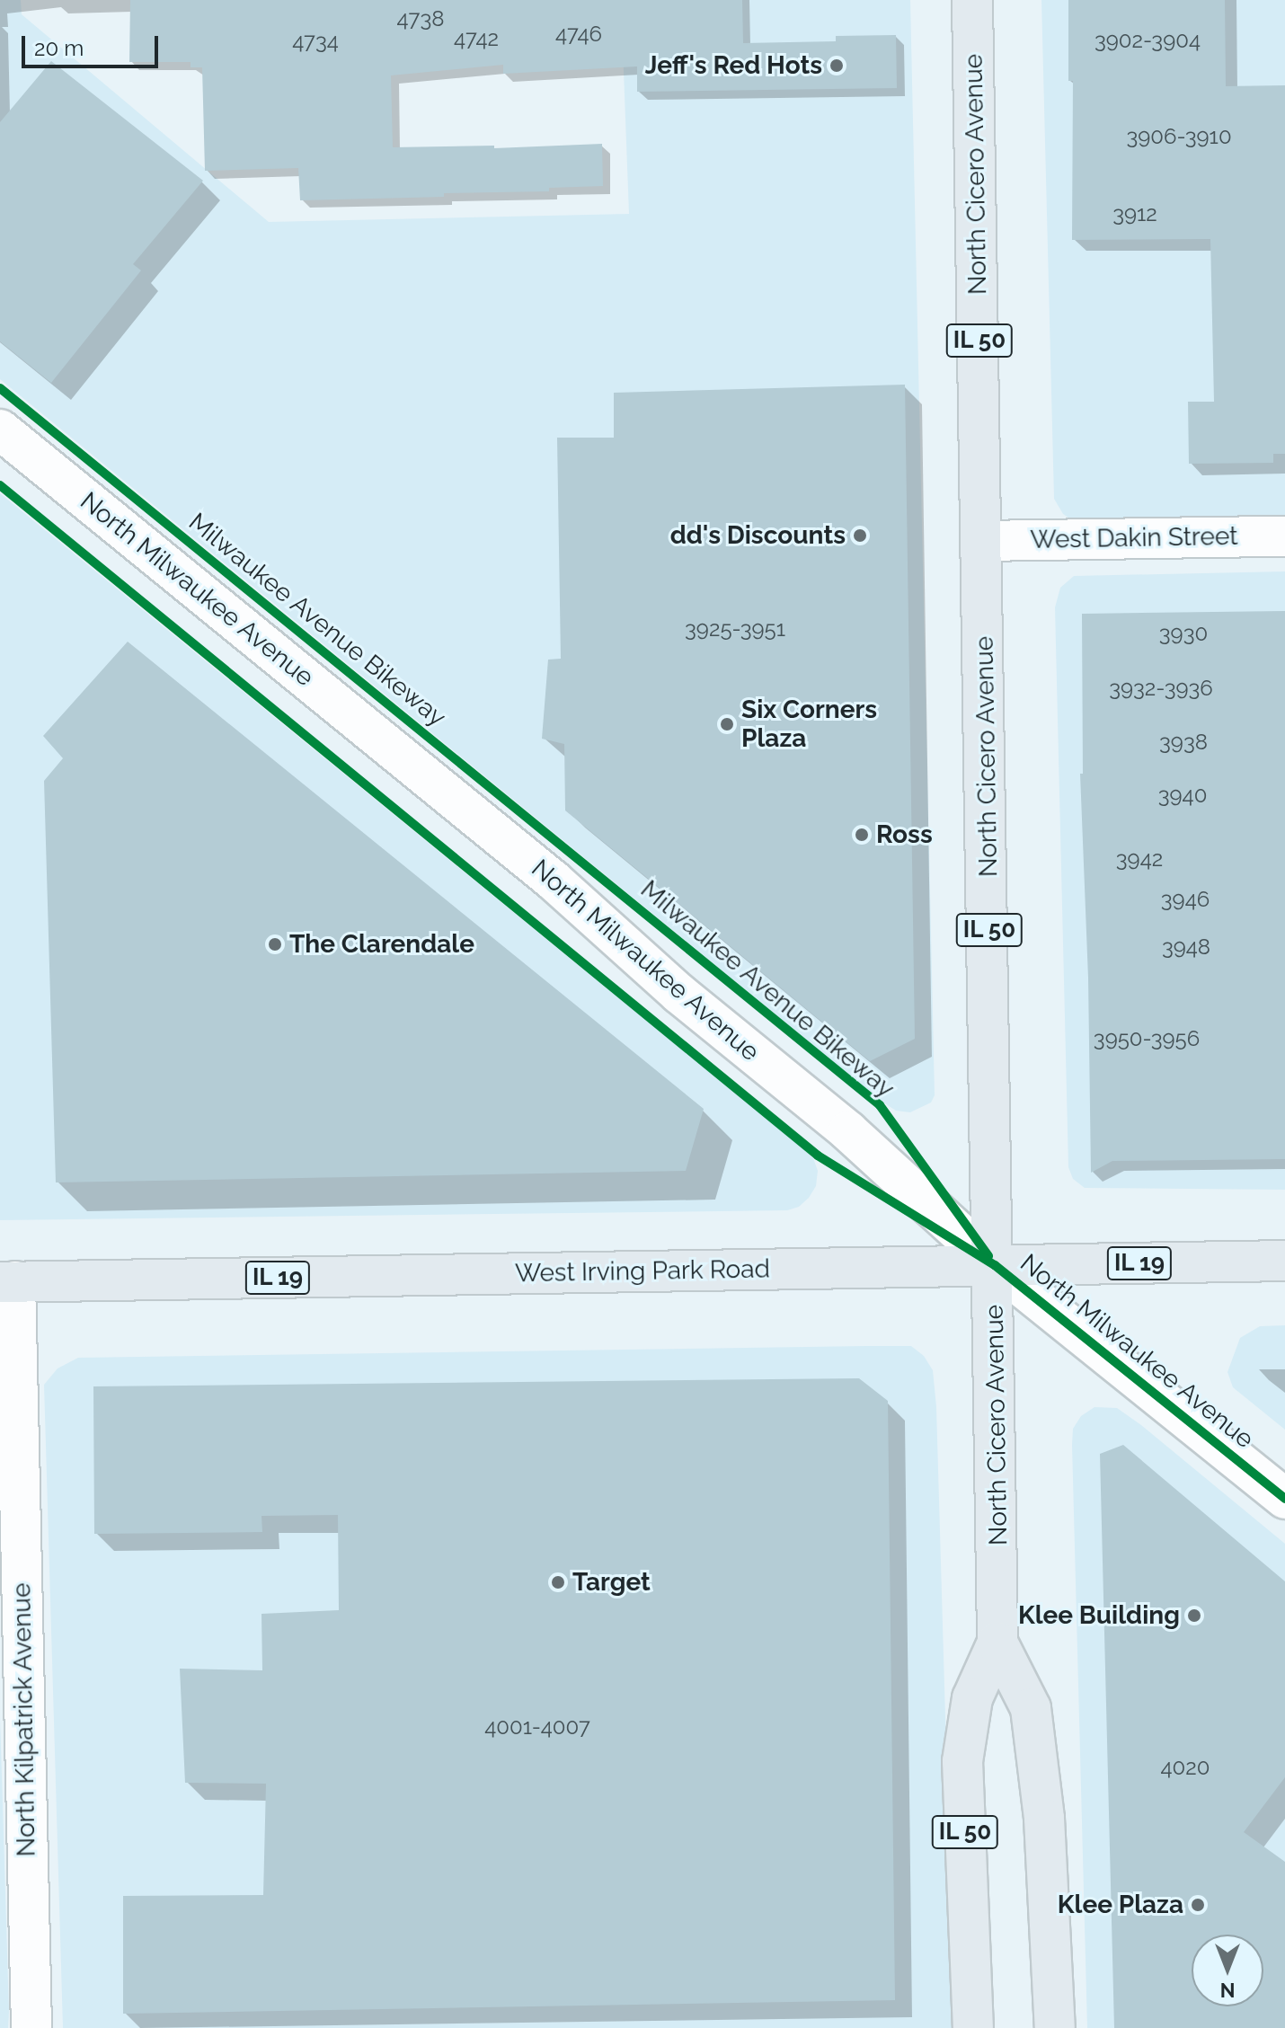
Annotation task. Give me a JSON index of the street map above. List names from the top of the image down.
{
  "streets": {
    "main road": [
      "North Cicero Avenue",
      "IL 50",
      "West Dakin Street",
      "North Milwaukee Avenue",
      "IL 19",
      "West Irving Park Road",
      "North Kilpatrick Avenue"
    ],
    "cycle path": ["Milwaukee Avenue Bikeway"]
  },
  "crossings": [
    ["North Cicero Avenue", "West Dakin Street"],
    ["North Cicero Avenue", "North Milwaukee Avenue"],
    ["North Cicero Avenue", "West Irving Park Road"],
    ["North Milwaukee Avenue", "West Irving Park Road"],
    ["West Irving Park Road", "North Kilpatrick Avenue"]
  ],
  "places": [
    "Jeff's Red Hots",
    "dd's Discounts",
    "Six Corners Plaza",
    "Ross",
    "The Clarendale",
    "Target",
    "Klee Building",
    "Klee Plaza"
  ],
  "house_numbers": [
    "4738",
    "4746",
    "4742",
    "3902-3904",
    "4734",
    "3906-3910",
    "3912",
    "3925-3951",
    "3930",
    "3932-3936",
    "3938",
    "3940",
    "3942",
    "3946",
    "3948",
    "3950-3956",
    "4001-4007",
    "4020"
  ],
  "scale_bar": "20 m",
  "north": "bottom"
}
